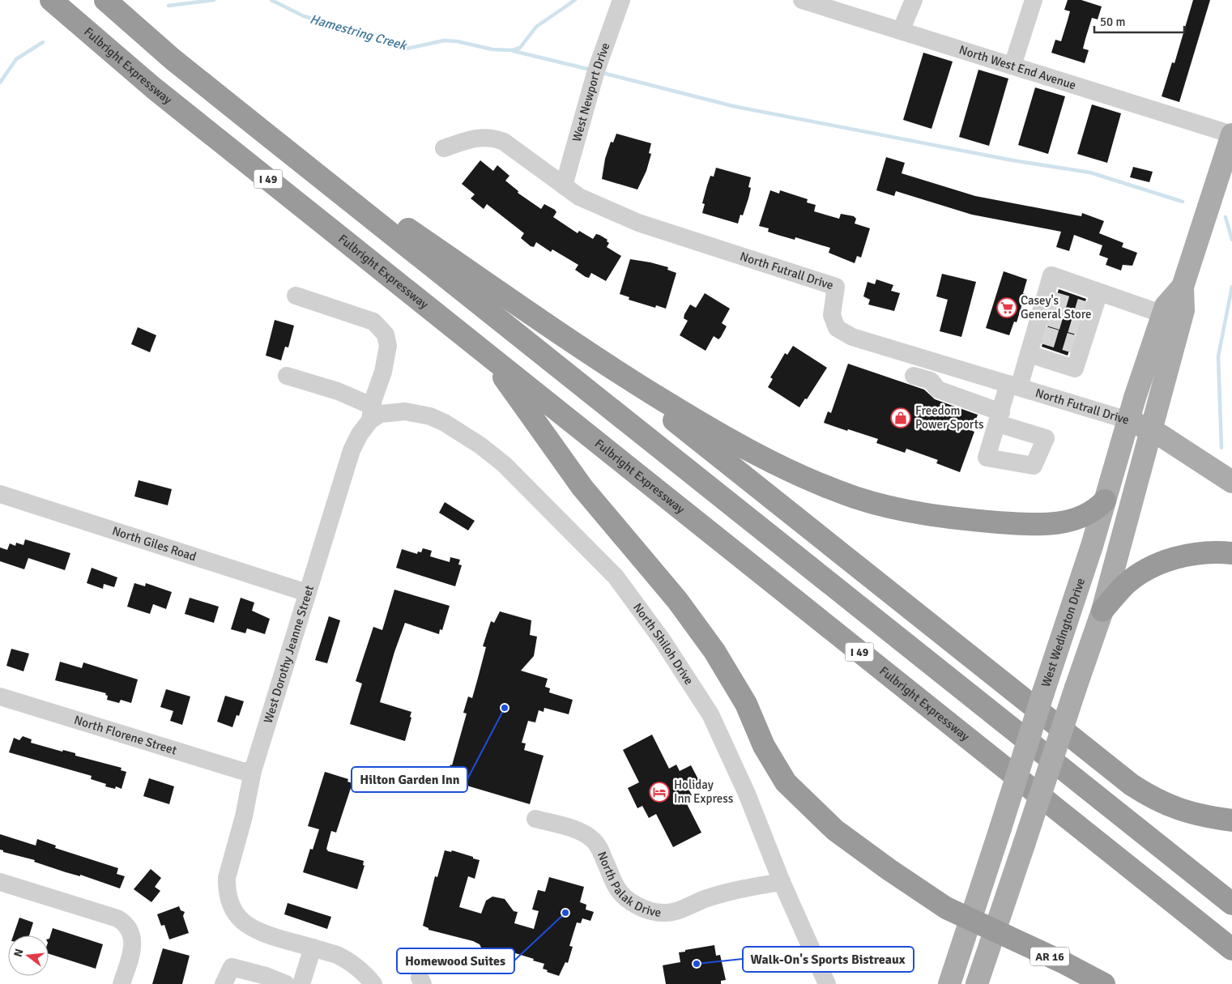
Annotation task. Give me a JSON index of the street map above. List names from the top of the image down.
{
  "streets": {
    "highway": ["Fulbright Expressway", "I 49", "AR 16"],
    "main road": ["North Futrall Drive", "West Wedington Drive"],
    "street": [
      "North West End Avenue",
      "West Newport Drive",
      "North Giles Road",
      "North Shiloh Drive",
      "West Dorothy Jeanne Street",
      "North Florene Street",
      "North Palak Drive"
    ]
  },
  "crossings": [
    ["North West End Avenue", "West Wedington Drive"],
    ["West Newport Drive", "North Futrall Drive"],
    ["North Futrall Drive", "West Wedington Drive"],
    ["North Giles Road", "West Dorothy Jeanne Street"],
    ["West Wedington Drive", "AR 16"],
    ["North Shiloh Drive", "West Dorothy Jeanne Street"],
    ["North Shiloh Drive", "North Palak Drive"],
    ["West Dorothy Jeanne Street", "North Florene Street"]
  ],
  "water": ["Hamestring Creek"],
  "places": {
    "supermarket": ["Casey's General Store"],
    "shop": ["Freedom Power Sports"],
    "other": ["Hilton Garden Inn", "Homewood Suites", "Walk-On's Sports Bistreaux"],
    "hotel": ["Holiday Inn Express"]
  },
  "scale_bar": "50 m",
  "north": "left"
}
